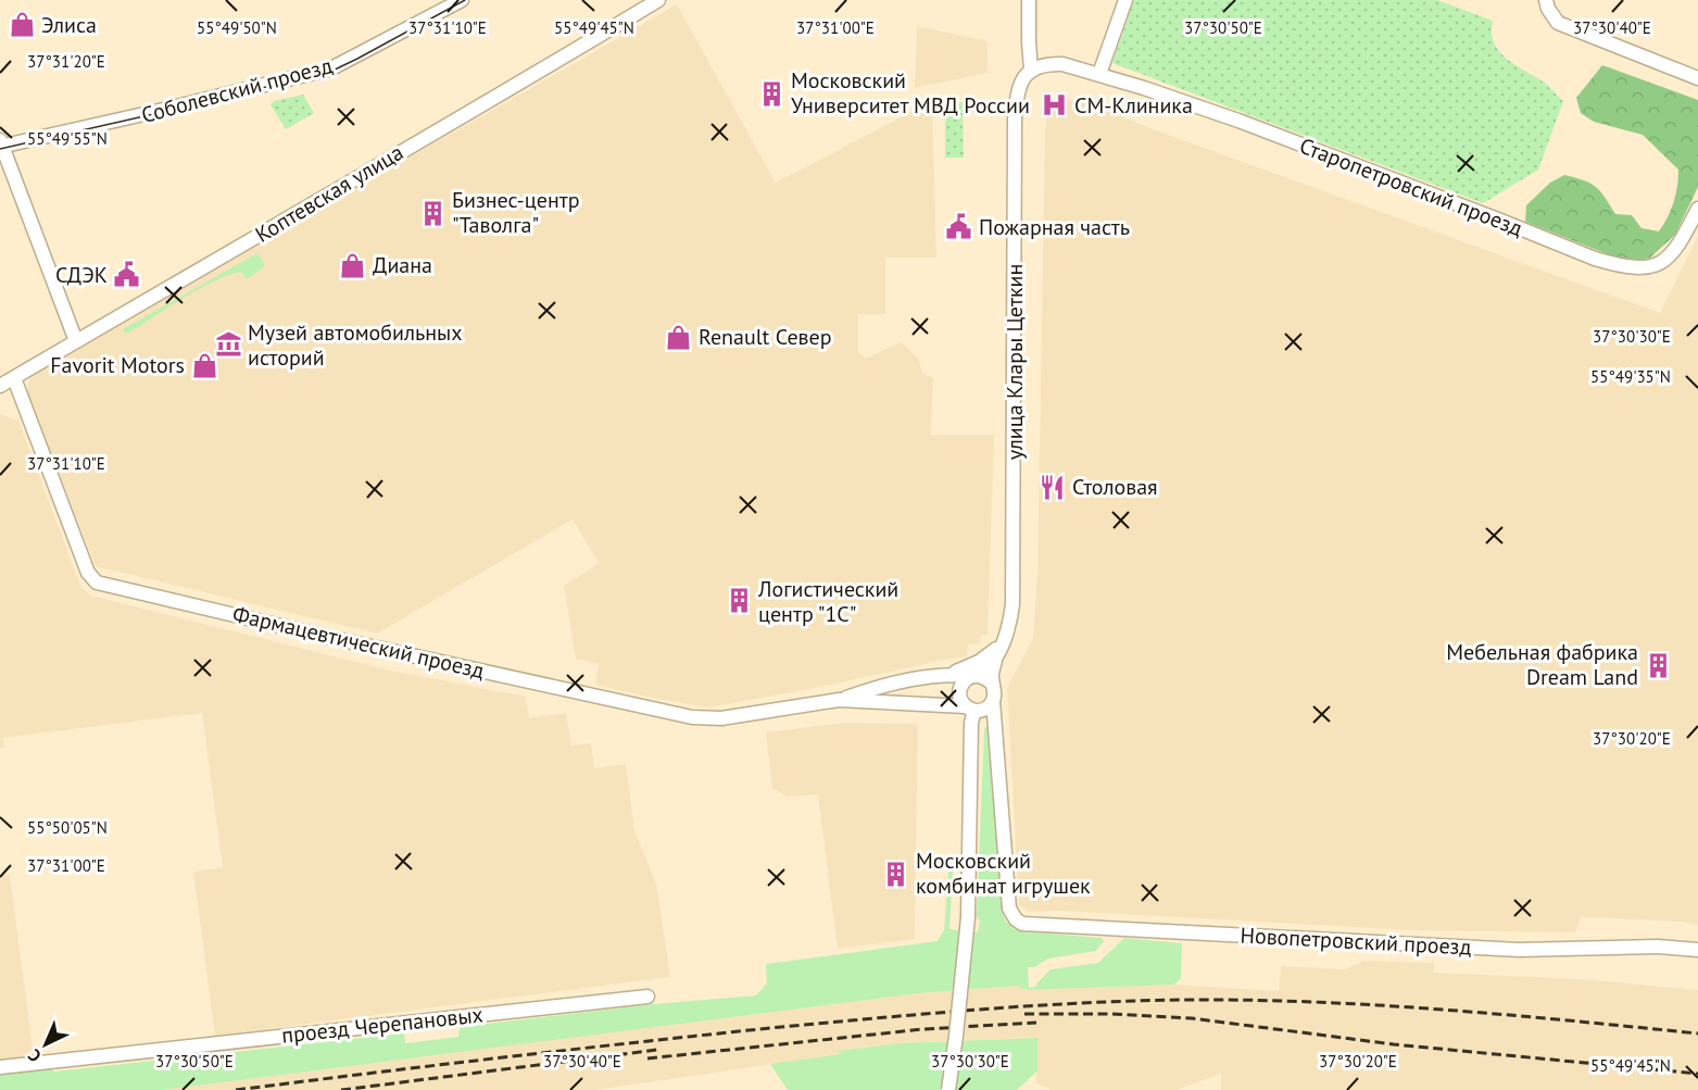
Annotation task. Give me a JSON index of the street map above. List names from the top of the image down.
{
  "streets": {
    "street": [
      "Соболевский проезд",
      "Старопетровский проезд",
      "Коптевская улица",
      "улица Клары Цеткин",
      "Фармацевтический проезд",
      "Новопетровский проезд",
      "проезд Черепановых"
    ]
  },
  "crossings": [
    ["Коптевская улица", "Фармацевтический проезд"],
    ["улица Клары Цеткин", "Фармацевтический проезд"],
    ["улица Клары Цеткин", "Новопетровский проезд"],
    ["Фармацевтический проезд", "Новопетровский проезд"]
  ],
  "places": {
    "shop": [
      "Элиса",
      "Диана",
      "Renault Север",
      "Favorit Motors"
    ],
    "building": [
      "Московский Университет МВД России",
      "Бизнес-центр \"Таволга\"",
      "Логистический центр \"1С\"",
      "Мебельная фабрика Dream Land",
      "Московский комбинат игрушек"
    ],
    "hospital": ["СМ-Клиника"],
    "public building": ["Пожарная часть", "СДЭК"],
    "museum": ["Музей автомобильных историй"],
    "restaurant": ["Столовая"]
  },
  "north": "bottom left",
  "coordinates": [
    "55°49'50\"N",
    "55°49'45\"N",
    "37°31'00\"E",
    "37°31'10\"E",
    "37°30'50\"E",
    "37°30'40\"E",
    "37°31'20\"E",
    "55°49'55\"N",
    "37°30'30\"E",
    "55°49'35\"N",
    "37°30'20\"E",
    "55°50'05\"N"
  ]
}
